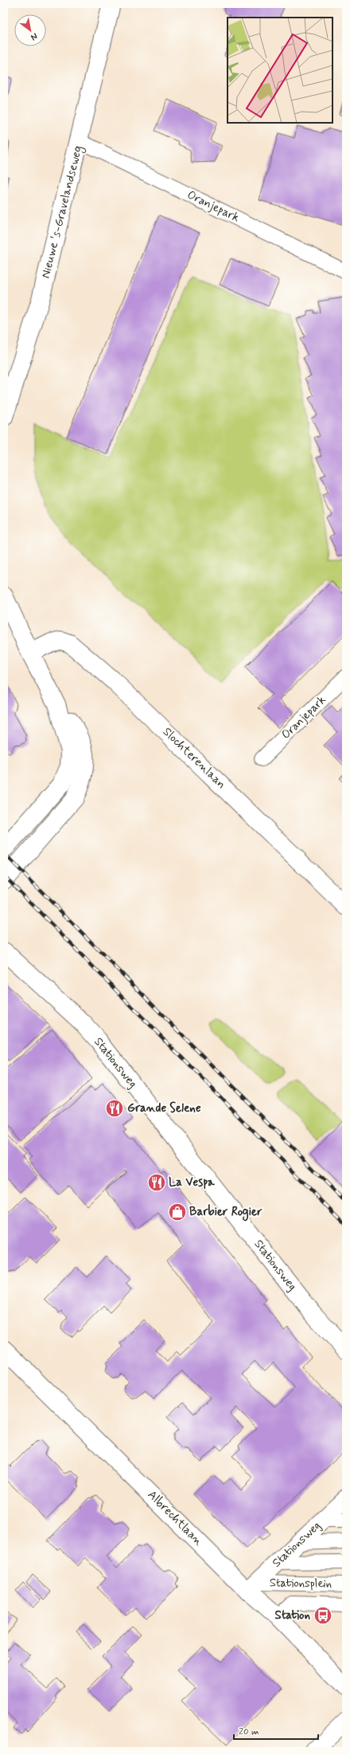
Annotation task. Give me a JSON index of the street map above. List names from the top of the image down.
{
  "streets": {
    "street": [
      "Nieuwe 's-Gravelandseweg",
      "Slochterenlaan",
      "Stationsweg",
      "Albrechtlaan"
    ],
    "lane": ["Oranjepark", "Stationsplein"]
  },
  "crossings": [
    ["Oranjepark", "Nieuwe 's-Gravelandseweg"],
    ["Stationsweg", "Albrechtlaan"],
    ["Stationsweg", "Stationsplein"],
    ["Albrechtlaan", "Stationsplein"]
  ],
  "places": {
    "restaurant": ["Grande Selene", "La Vespa"],
    "shop": ["Barbier Rogier"],
    "bus stop": ["Station"]
  },
  "scale_bar": "20 m",
  "north": "bottom right"
}
